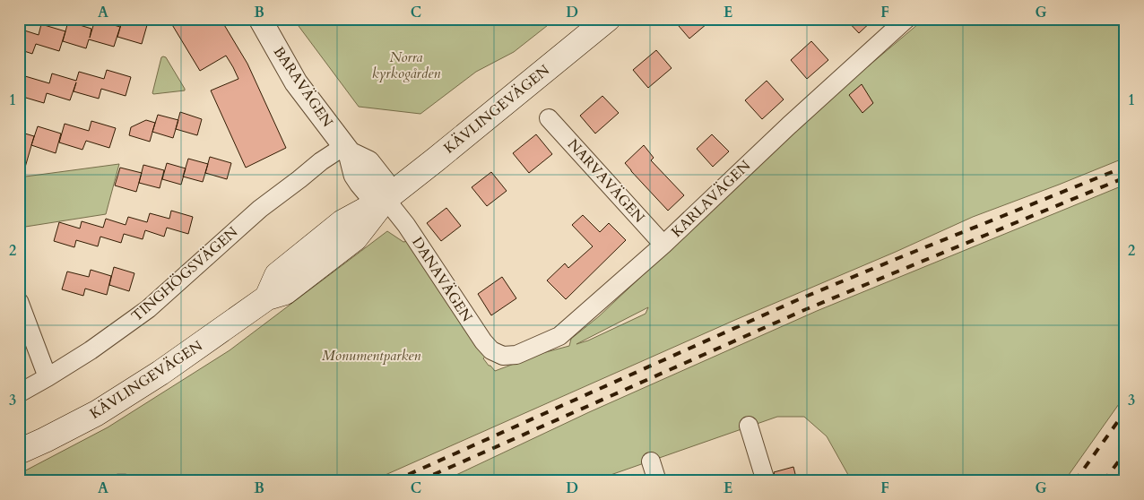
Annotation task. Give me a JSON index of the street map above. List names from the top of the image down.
{
  "streets": {
    "main road": ["KÄVLINGEVÄGEN"],
    "street": [
      "BARAVÄGEN",
      "NARVAVÄGEN",
      "KARLAVÄGEN",
      "TINGHÖGSVÄGEN",
      "DANAVÄGEN"
    ]
  },
  "crossings": [
    ["BARAVÄGEN", "KÄVLINGEVÄGEN"],
    ["BARAVÄGEN", "TINGHÖGSVÄGEN"],
    ["BARAVÄGEN", "DANAVÄGEN"],
    ["KÄVLINGEVÄGEN", "DANAVÄGEN"],
    ["NARVAVÄGEN", "KARLAVÄGEN"],
    ["KARLAVÄGEN", "DANAVÄGEN"]
  ],
  "parks": ["Norra kyrkogården", "Monumentparken"],
  "grid": {
    "columns": [
      "A",
      "B",
      "C",
      "D",
      "E",
      "F",
      "G"
    ],
    "rows": ["1", "2", "3"]
  }
}
